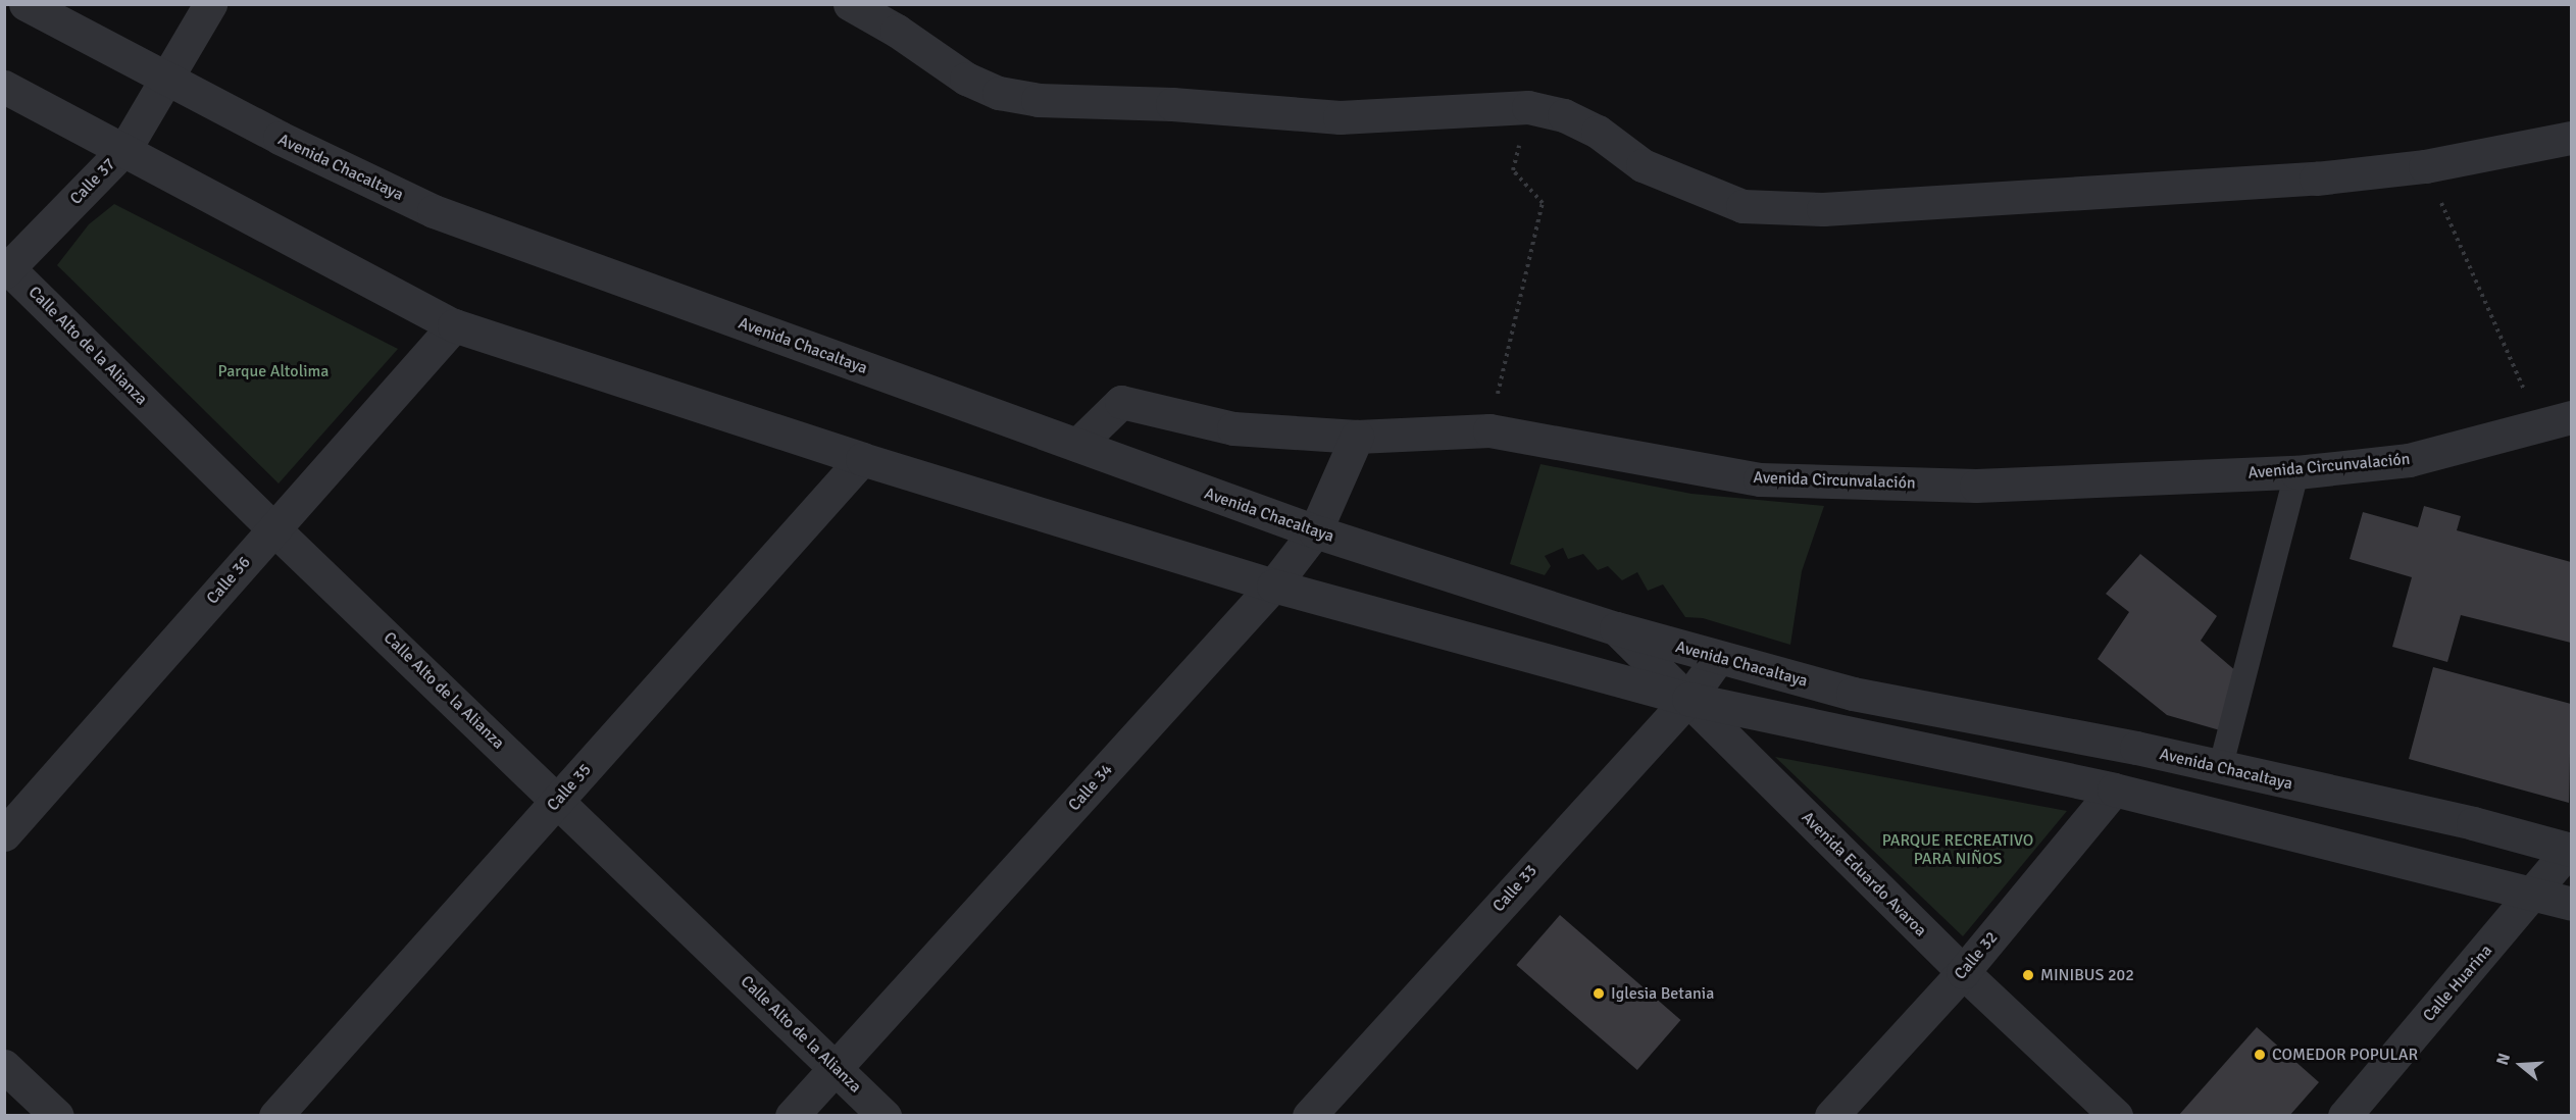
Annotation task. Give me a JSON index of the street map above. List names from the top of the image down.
{
  "streets": {
    "street": [
      "Avenida Chacaltaya",
      "Calle 37",
      "Calle Alto de la Alianza",
      "Avenida Circunvalación",
      "Calle 36",
      "Calle 35",
      "Calle 34",
      "Avenida Eduardo Avaroa",
      "Calle 33",
      "Calle 32",
      "Calle Huarina"
    ]
  },
  "crossings": [
    ["Avenida Chacaltaya", "Calle 37"],
    ["Avenida Chacaltaya", "Avenida Circunvalación"],
    ["Avenida Chacaltaya", "Calle 34"],
    ["Avenida Chacaltaya", "Avenida Eduardo Avaroa"],
    ["Avenida Chacaltaya", "Calle 33"],
    ["Avenida Chacaltaya", "Calle Huarina"],
    ["Calle 37", "Calle Alto de la Alianza"],
    ["Calle Alto de la Alianza", "Calle 36"],
    ["Calle Alto de la Alianza", "Calle 35"],
    ["Calle Alto de la Alianza", "Calle 34"],
    ["Avenida Circunvalación", "Calle 34"],
    ["Avenida Eduardo Avaroa", "Calle 33"],
    ["Avenida Eduardo Avaroa", "Calle 32"]
  ],
  "parks": ["Parque Altolima", "PARQUE RECREATIVO PARA NIÑOS"],
  "places": ["MINIBUS 202", "Iglesia Betania", "COMEDOR POPULAR"],
  "north": "left"
}
